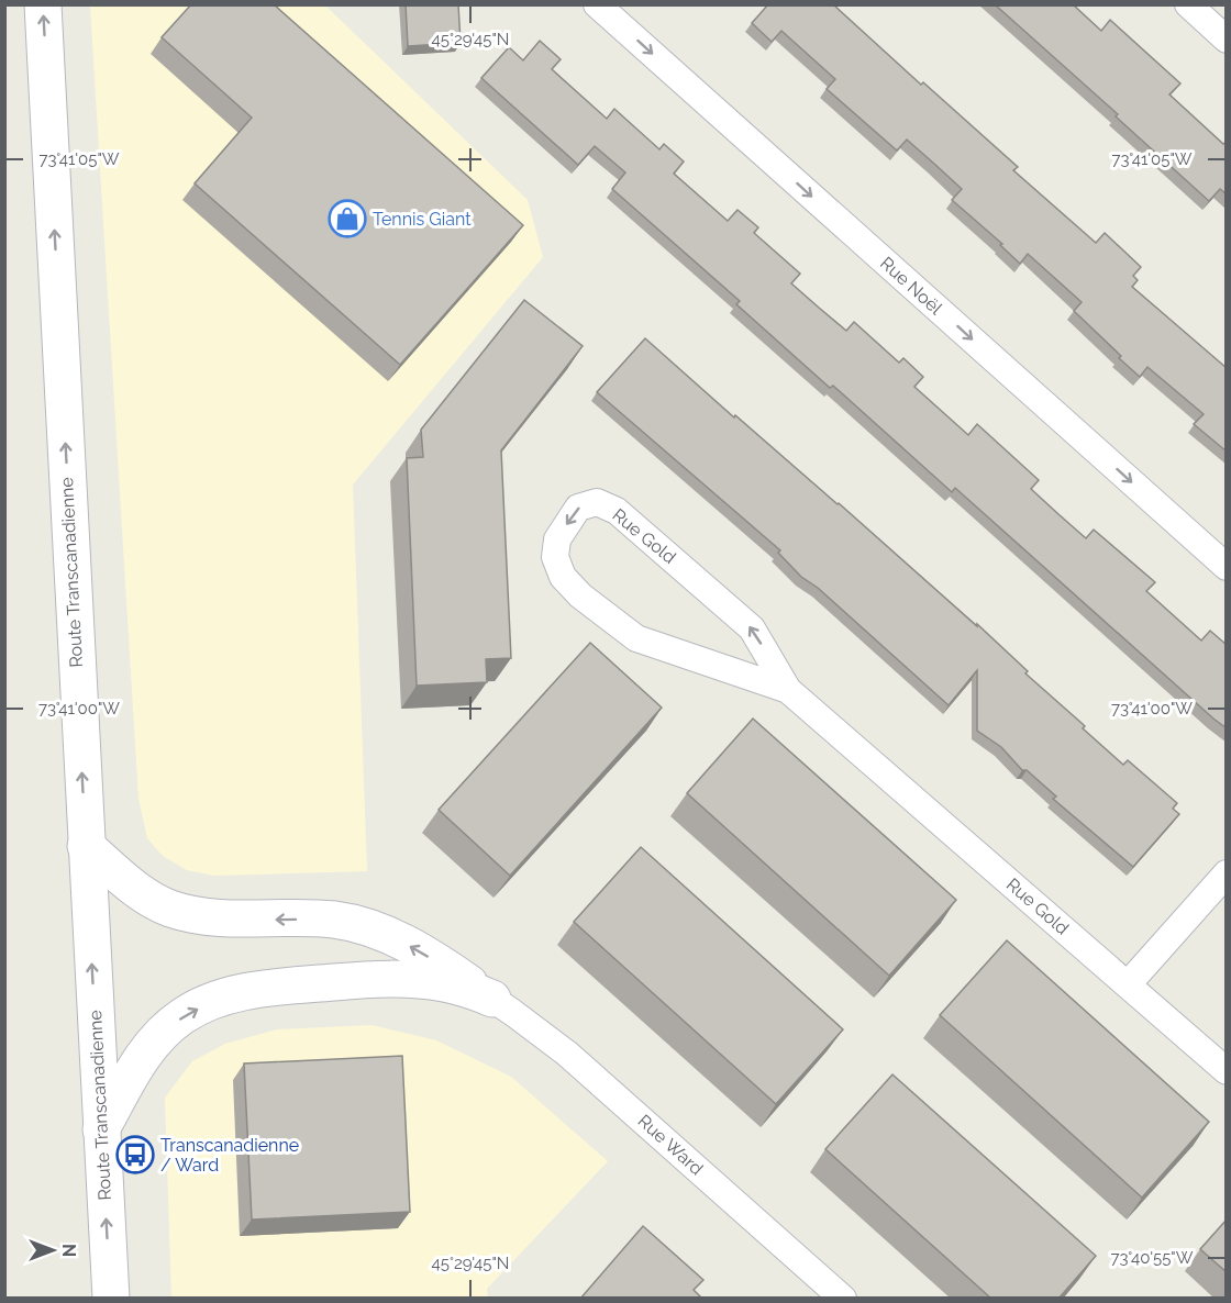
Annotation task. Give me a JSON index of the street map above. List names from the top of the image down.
{
  "streets": {
    "main road": ["Route Transcanadienne"],
    "street": ["Rue Noël", "Rue Gold", "Rue Ward"]
  },
  "one_way": ["Rue Noël", "Route Transcanadienne"],
  "places": {
    "shop": ["Tennis Giant"],
    "bus stop": ["Transcanadienne / Ward"]
  },
  "north": "right",
  "coordinates": [
    "45°29'45\"N",
    "73°41'05\"W",
    "73°41'00\"W",
    "73°40'55\"W"
  ]
}
